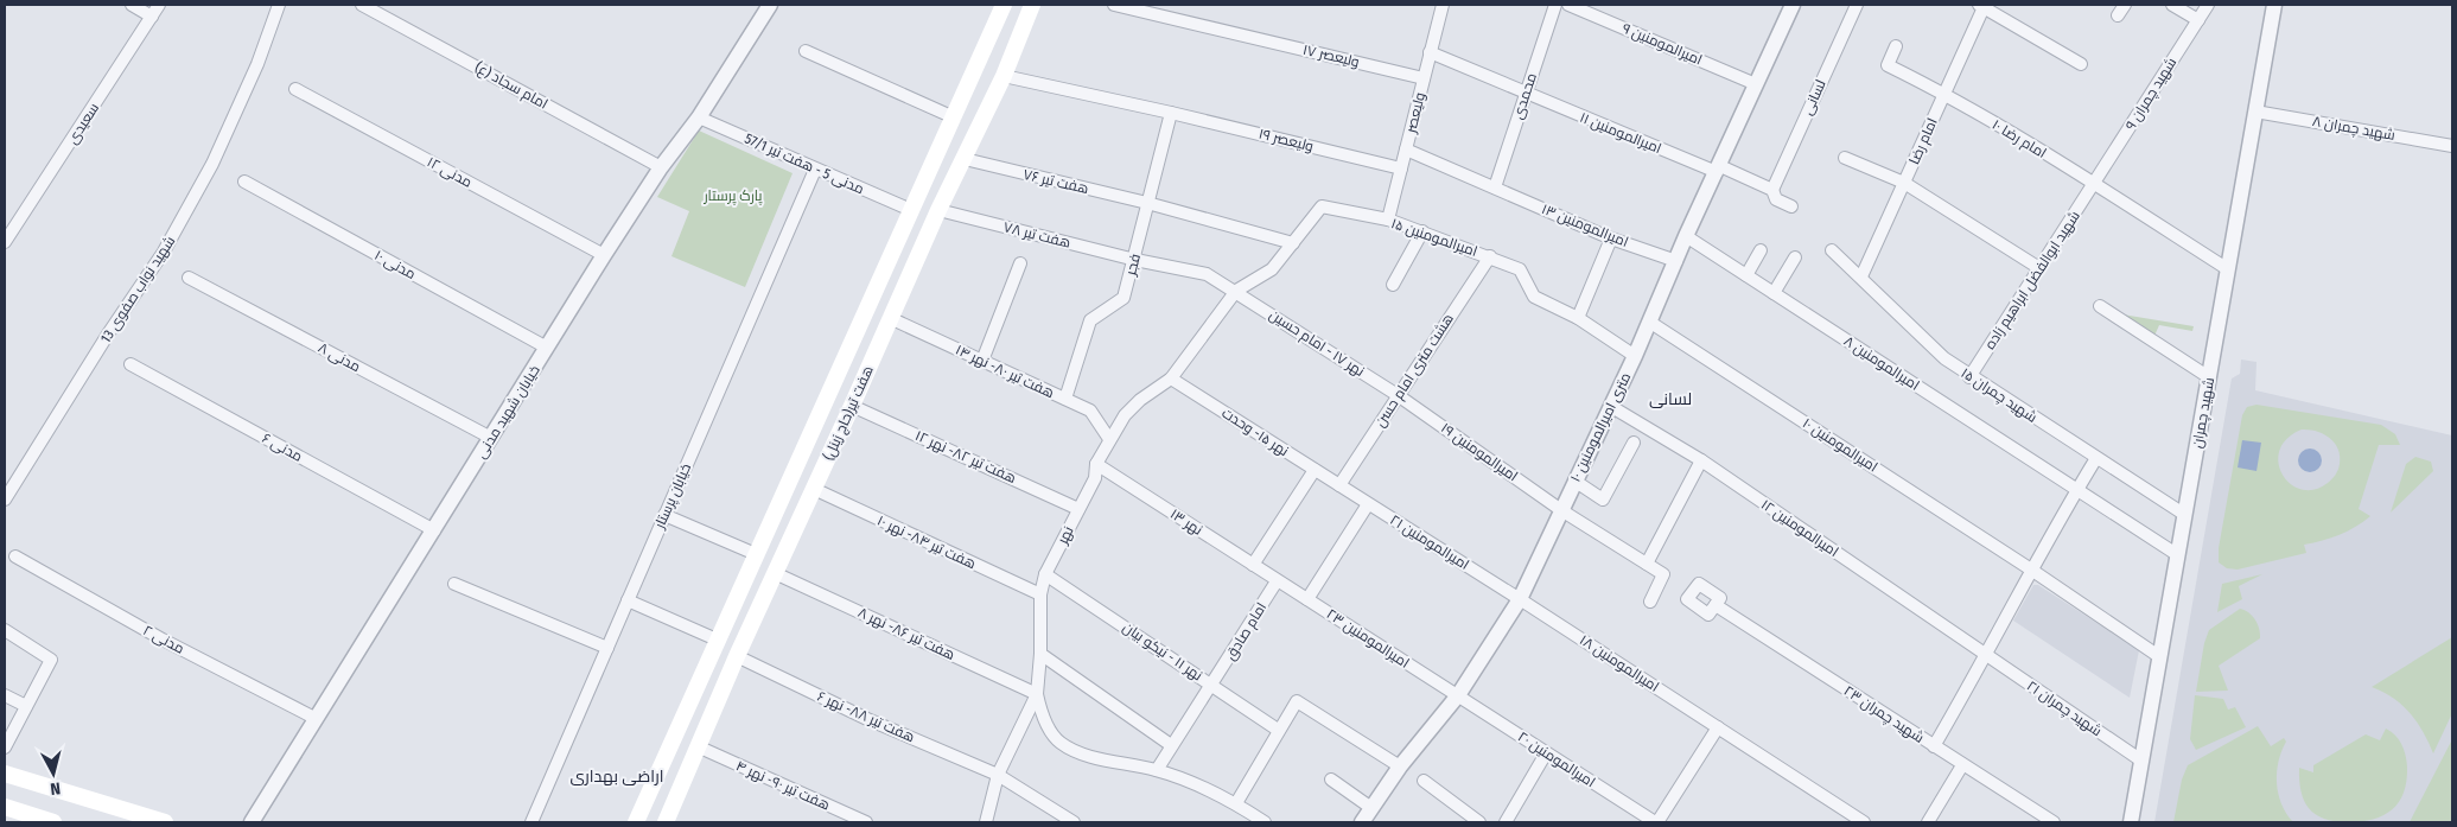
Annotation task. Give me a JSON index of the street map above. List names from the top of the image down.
{
  "streets": {
    "main road": ["هفت تیر(حاج زینل)"],
    "street": [
      "امیرالمومنین ۹",
      "ولیعصر ۱۷",
      "امام سجاد (ع)",
      "شهید چمران ۹",
      "محمدی",
      "لسانی",
      "ولیعصر",
      "سعیدی",
      "شهید چمران ۸",
      "امیرالمومنین ۱۱",
      "امام رضا ۱۰",
      "ولیعصر ۱۹",
      "امام رضا",
      "مدنی 5 - هفت تیر 57/1",
      "مدنی ۱۲",
      "هفت تیر ۷۶",
      "امیرالمومنین ۱۳",
      "هفت تیر ۷۸",
      "امیرالمومنین ۱۵",
      "مدنی ۱۰",
      "فجر",
      "شهید ابوالفضل ابراهیم زاده",
      "شهید نواب صفوی 13",
      "نهر ۱۷ - امام حسین",
      "مدنی ۸",
      "امیرالمومنین ۸",
      "هشت متری امام حسن",
      "هفت تیر ۸۰- نهر ۱۴",
      "شهید چمران ۱۵",
      "خیابان شهید مدنی",
      "شهید چمران",
      "۱۰ متری امیرالمومنین",
      "نهر ۱۵- وحدت",
      "امیرالمومنین ۱۰",
      "مدنی ۶",
      "امیرالمومنین ۱۹",
      "هفت تیر ۸۲- نهر ۱۲",
      "خیابان پرستار",
      "نهر ۱۳",
      "امیرالمومنین ۱۲",
      "نهر",
      "هفت تیر ۸۴- نهر ۱۰",
      "امیرالمومنین ۲۱",
      "امام صادق",
      "هفت تیر ۸۶- نهر ۸",
      "امیرالمومنین ۲۳",
      "مدنی ۲",
      "نهر ۱۱ - نیکو بیان",
      "امیرالمومنین ۱۸",
      "شهید چمران ۲۱",
      "شهید چمران ۲۳",
      "هفت تیر ۸۸- نهر ۶",
      "امیرالمومنین ۲۰",
      "هفت تیر ۹۰- نهر ۴"
    ]
  },
  "crossings": [
    ["امیرالمومنین ۹", "۱۰ متری امیرالمومنین"],
    ["ولیعصر ۱۷", "ولیعصر"],
    ["امام سجاد (ع)", "خیابان شهید مدنی"],
    ["شهید چمران ۹", "امام رضا ۱۰"],
    ["شهید چمران ۹", "شهید ابوالفضل ابراهیم زاده"],
    ["محمدی", "امیرالمومنین ۱۱"],
    ["محمدی", "امیرالمومنین ۱۳"],
    ["لسانی", "امیرالمومنین ۱۱"],
    ["ولیعصر", "امیرالمومنین ۱۱"],
    ["ولیعصر", "ولیعصر ۱۹"],
    ["ولیعصر", "امیرالمومنین ۱۳"],
    ["ولیعصر", "امیرالمومنین ۱۵"],
    ["شهید چمران ۸", "شهید چمران"],
    ["امیرالمومنین ۱۱", "۱۰ متری امیرالمومنین"],
    ["امام رضا ۱۰", "امام رضا"],
    ["امام رضا ۱۰", "شهید ابوالفضل ابراهیم زاده"],
    ["امام رضا ۱۰", "شهید چمران"],
    ["ولیعصر ۱۹", "فجر"],
    ["ولیعصر ۱۹", "هفت تیر(حاج زینل)"],
    ["امام رضا", "شهید چمران ۱۵"],
    ["مدنی 5 - هفت تیر 57/1", "خیابان شهید مدنی"],
    ["مدنی 5 - هفت تیر 57/1", "هفت تیر(حاج زینل)"],
    ["مدنی 5 - هفت تیر 57/1", "خیابان پرستار"],
    ["مدنی ۱۲", "خیابان شهید مدنی"],
    ["هفت تیر ۷۶", "امیرالمومنین ۱۵"],
    ["هفت تیر ۷۶", "فجر"],
    ["هفت تیر ۷۶", "هفت تیر(حاج زینل)"],
    ["امیرالمومنین ۱۳", "۱۰ متری امیرالمومنین"],
    ["هفت تیر ۷۸", "امیرالمومنین ۱۵"],
    ["هفت تیر ۷۸", "فجر"],
    ["هفت تیر ۷۸", "نهر ۱۷ - امام حسین"],
    ["هفت تیر ۷۸", "هفت تیر(حاج زینل)"],
    ["هفت تیر ۷۸", "نهر"],
    ["امیرالمومنین ۱۵", "نهر ۱۷ - امام حسین"],
    ["امیرالمومنین ۱۵", "هشت متری امام حسن"],
    ["امیرالمومنین ۱۵", "۱۰ متری امیرالمومنین"],
    ["امیرالمومنین ۱۵", "نهر"],
    ["مدنی ۱۰", "خیابان شهید مدنی"],
    ["فجر", "هفت تیر ۸۰- نهر ۱۴"],
    ["شهید ابوالفضل ابراهیم زاده", "شهید چمران ۱۵"],
    ["نهر ۱۷ - امام حسین", "هشت متری امام حسن"],
    ["نهر ۱۷ - امام حسین", "امیرالمومنین ۱۹"],
    ["نهر ۱۷ - امام حسین", "نهر"],
    ["مدنی ۸", "خیابان شهید مدنی"],
    ["امیرالمومنین ۸", "شهید چمران"],
    ["امیرالمومنین ۸", "۱۰ متری امیرالمومنین"],
    ["هشت متری امام حسن", "نهر ۱۵- وحدت"],
    ["هشت متری امام حسن", "امیرالمومنین ۱۹"],
    ["هشت متری امام حسن", "امیرالمومنین ۲۱"],
    ["هفت تیر ۸۰- نهر ۱۴", "هفت تیر(حاج زینل)"],
    ["هفت تیر ۸۰- نهر ۱۴", "نهر"],
    ["شهید چمران ۱۵", "شهید چمران"],
    ["خیابان شهید مدنی", "مدنی ۶"],
    ["خیابان شهید مدنی", "مدنی ۲"],
    ["هفت تیر(حاج زینل)", "هفت تیر ۸۲- نهر ۱۲"],
    ["هفت تیر(حاج زینل)", "هفت تیر ۸۴- نهر ۱۰"],
    ["هفت تیر(حاج زینل)", "هفت تیر ۸۶- نهر ۸"],
    ["هفت تیر(حاج زینل)", "هفت تیر ۸۸- نهر ۶"],
    ["هفت تیر(حاج زینل)", "هفت تیر ۹۰- نهر ۴"],
    ["شهید چمران", "امیرالمومنین ۱۰"],
    ["شهید چمران", "شهید چمران ۲۱"],
    ["۱۰ متری امیرالمومنین", "امیرالمومنین ۱۰"],
    ["۱۰ متری امیرالمومنین", "امیرالمومنین ۱۹"],
    ["۱۰ متری امیرالمومنین", "امیرالمومنین ۱۲"],
    ["۱۰ متری امیرالمومنین", "امیرالمومنین ۲۱"],
    ["۱۰ متری امیرالمومنین", "امیرالمومنین ۲۳"],
    ["۱۰ متری امیرالمومنین", "امیرالمومنین ۱۸"],
    ["۱۰ متری امیرالمومنین", "امیرالمومنین ۲۰"],
    ["نهر ۱۵- وحدت", "نهر"],
    ["نهر ۱۵- وحدت", "امیرالمومنین ۲۱"],
    ["هفت تیر ۸۲- نهر ۱۲", "نهر"],
    ["نهر ۱۳", "نهر"],
    ["نهر ۱۳", "امام صادق"],
    ["نهر ۱۳", "امیرالمومنین ۲۳"],
    ["امیرالمومنین ۱۲", "شهید چمران ۲۱"],
    ["نهر", "هفت تیر ۸۴- نهر ۱۰"],
    ["نهر", "هفت تیر ۸۶- نهر ۸"],
    ["نهر", "نهر ۱۱ - نیکو بیان"],
    ["نهر", "هفت تیر ۸۸- نهر ۶"],
    ["امیرالمومنین ۲۱", "امیرالمومنین ۱۸"],
    ["امام صادق", "امیرالمومنین ۲۳"],
    ["امام صادق", "نهر ۱۱ - نیکو بیان"],
    ["امیرالمومنین ۲۳", "امیرالمومنین ۲۰"]
  ],
  "districts": ["لسانی", "اراضی بهداری"],
  "parks": ["پارک پرستار"],
  "north": "bottom"
}
